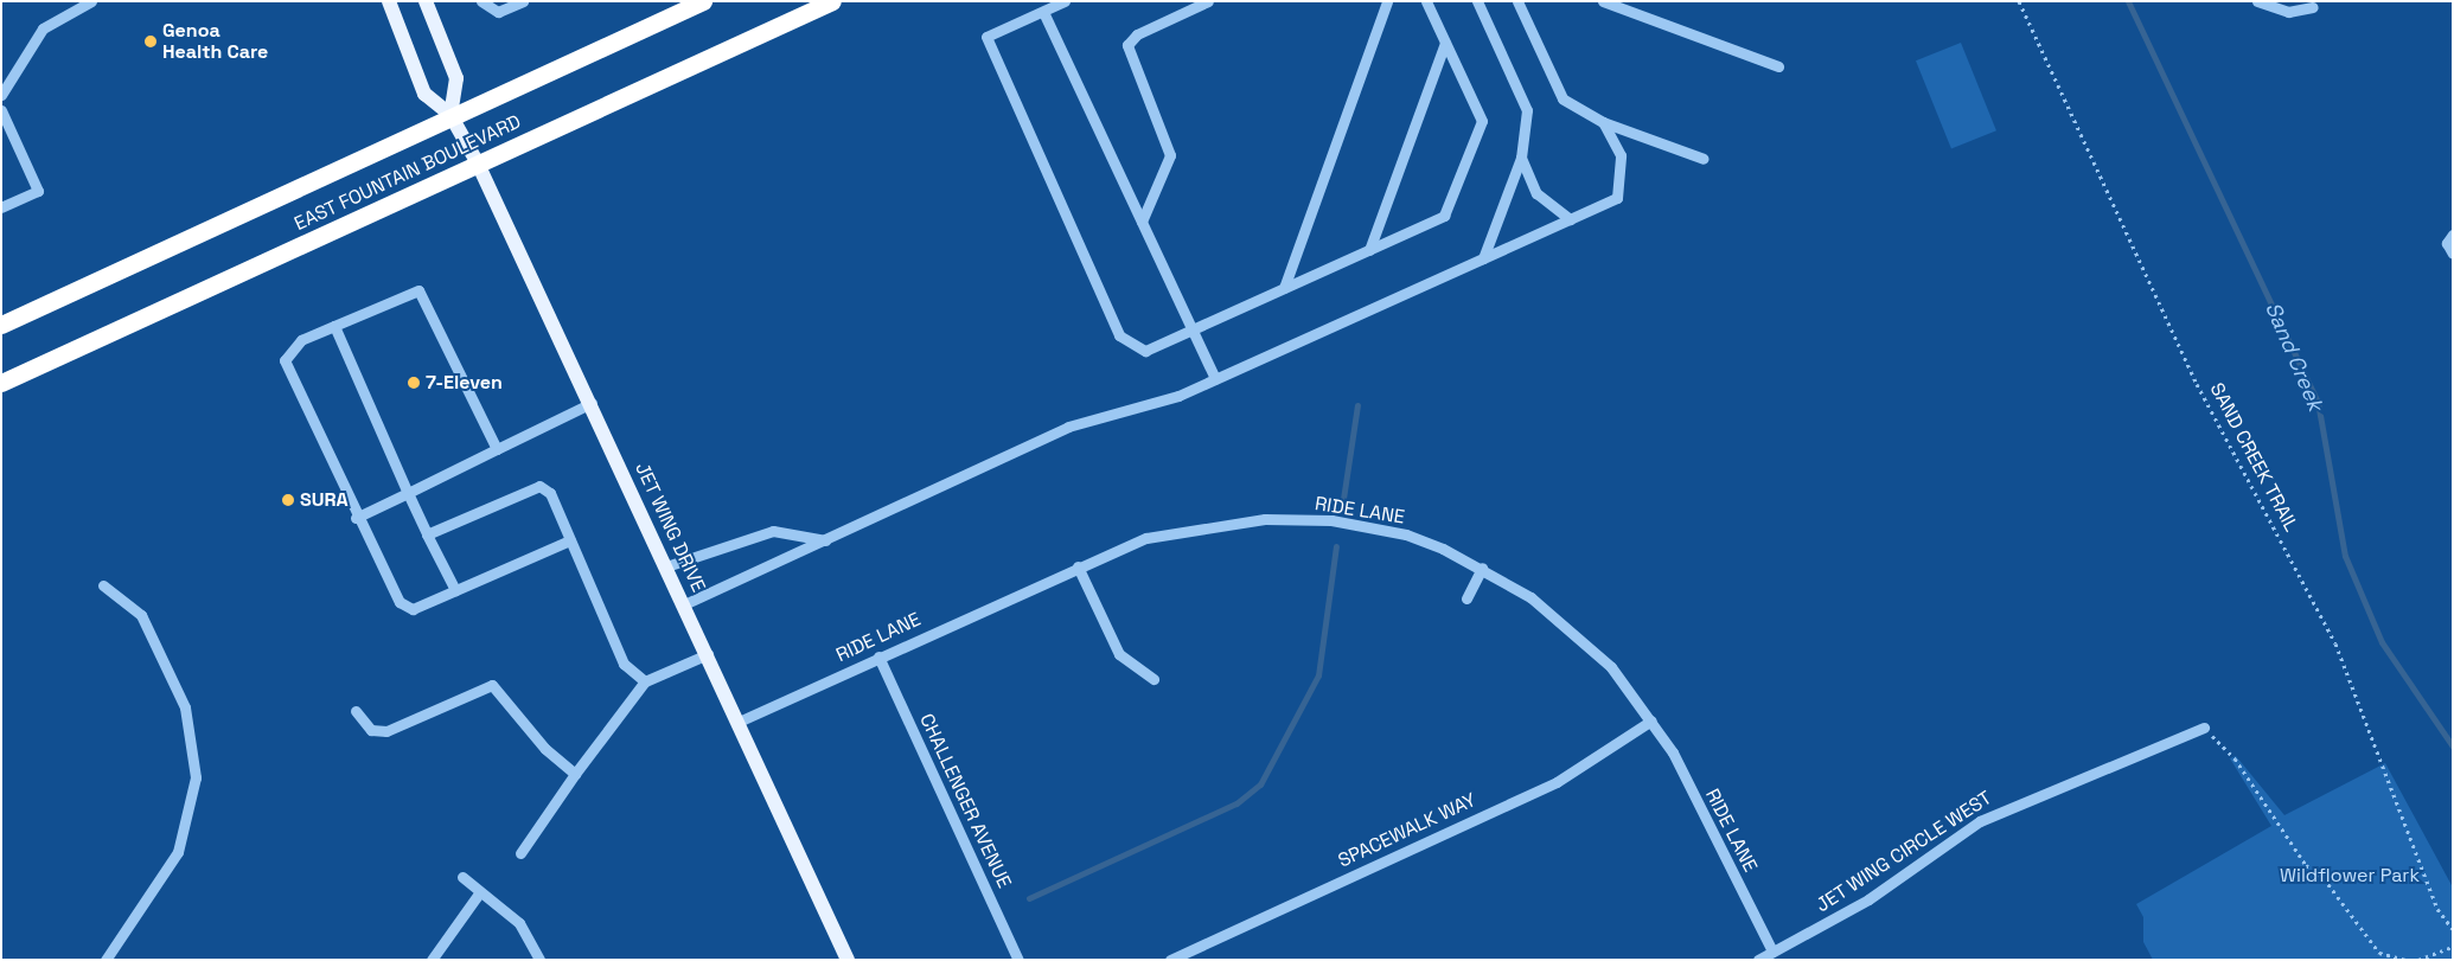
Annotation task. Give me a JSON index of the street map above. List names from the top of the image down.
{
  "streets": {
    "highway": ["EAST FOUNTAIN BOULEVARD"],
    "main road": ["JET WING DRIVE"],
    "street": [
      "RIDE LANE",
      "CHALLENGER AVENUE",
      "SPACEWALK WAY",
      "JET WING CIRCLE WEST"
    ],
    "path": ["SAND CREEK TRAIL"]
  },
  "crossings": [
    ["EAST FOUNTAIN BOULEVARD", "JET WING DRIVE"],
    ["RIDE LANE", "JET WING DRIVE"],
    ["RIDE LANE", "CHALLENGER AVENUE"],
    ["RIDE LANE", "SPACEWALK WAY"],
    ["RIDE LANE", "JET WING CIRCLE WEST"]
  ],
  "water": ["Sand Creek"],
  "parks": ["Wildflower Park"],
  "places": ["Genoa Health Care", "7-Eleven", "SURA"]
}
